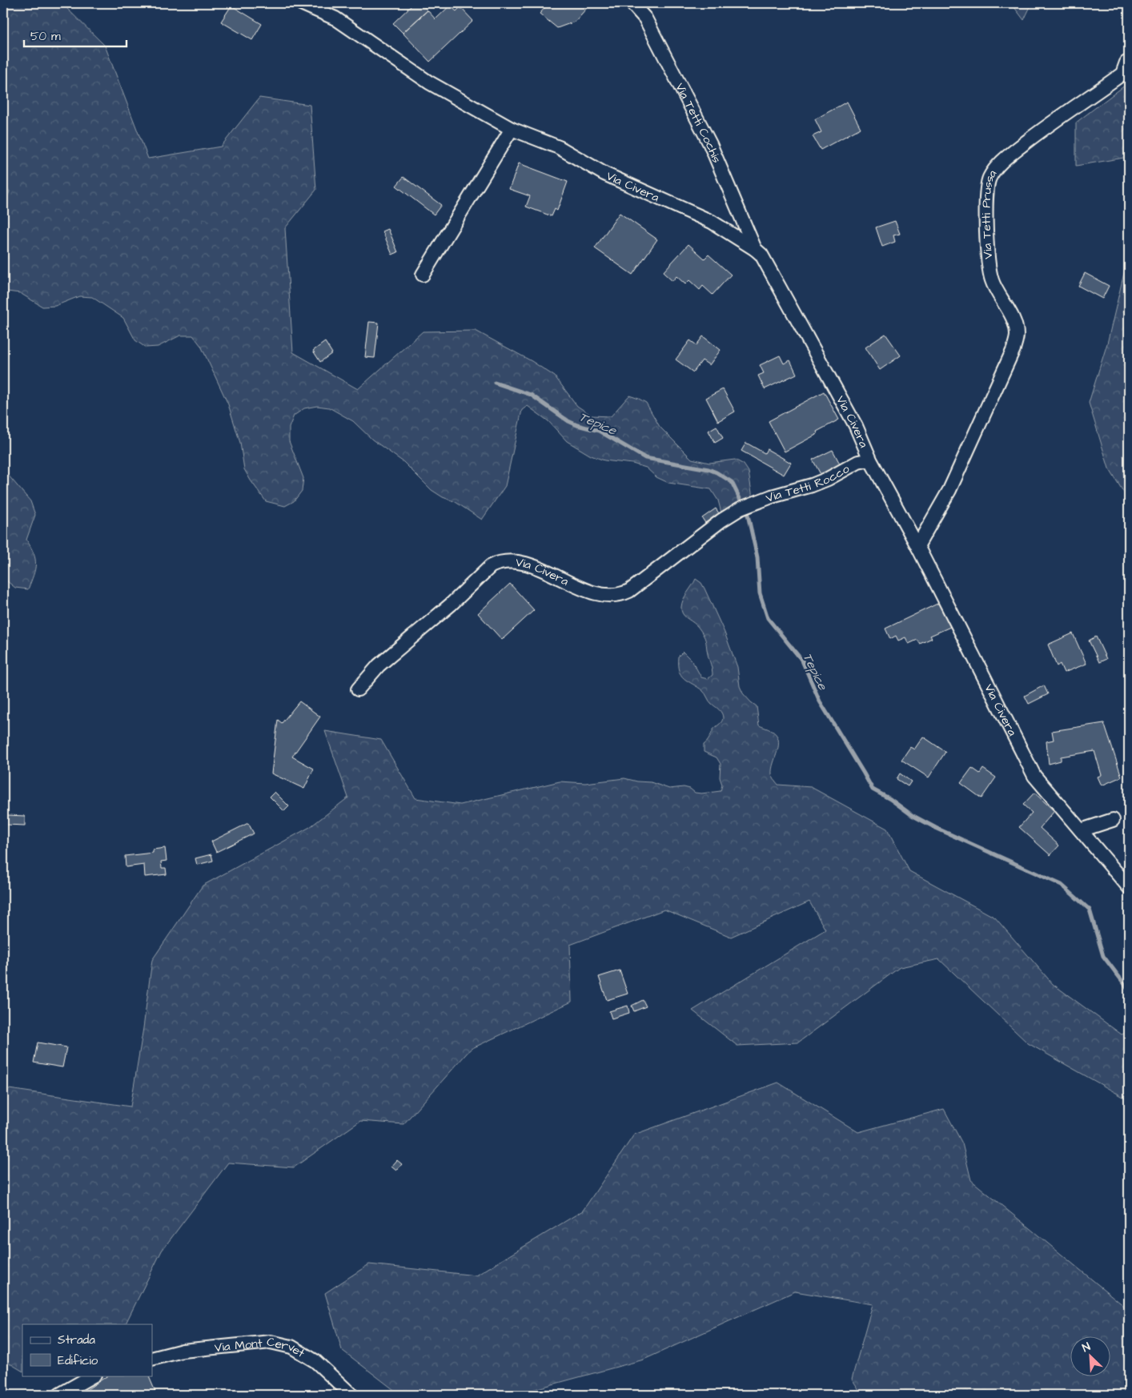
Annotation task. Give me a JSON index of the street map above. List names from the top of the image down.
{
  "streets": {
    "street": [
      "Via Tetti Cochis",
      "Via Civera",
      "Via Tetti Prussa",
      "Via Tetti Rocco",
      "Via Mont Cervet"
    ]
  },
  "crossings": [
    ["Via Tetti Cochis", "Via Civera"],
    ["Via Civera", "Via Tetti Prussa"],
    ["Via Civera", "Via Tetti Rocco"]
  ],
  "water": ["Tepice"],
  "legend": ["Strada", "Edificio"],
  "scale_bar": "50 m",
  "north": "top left"
}
